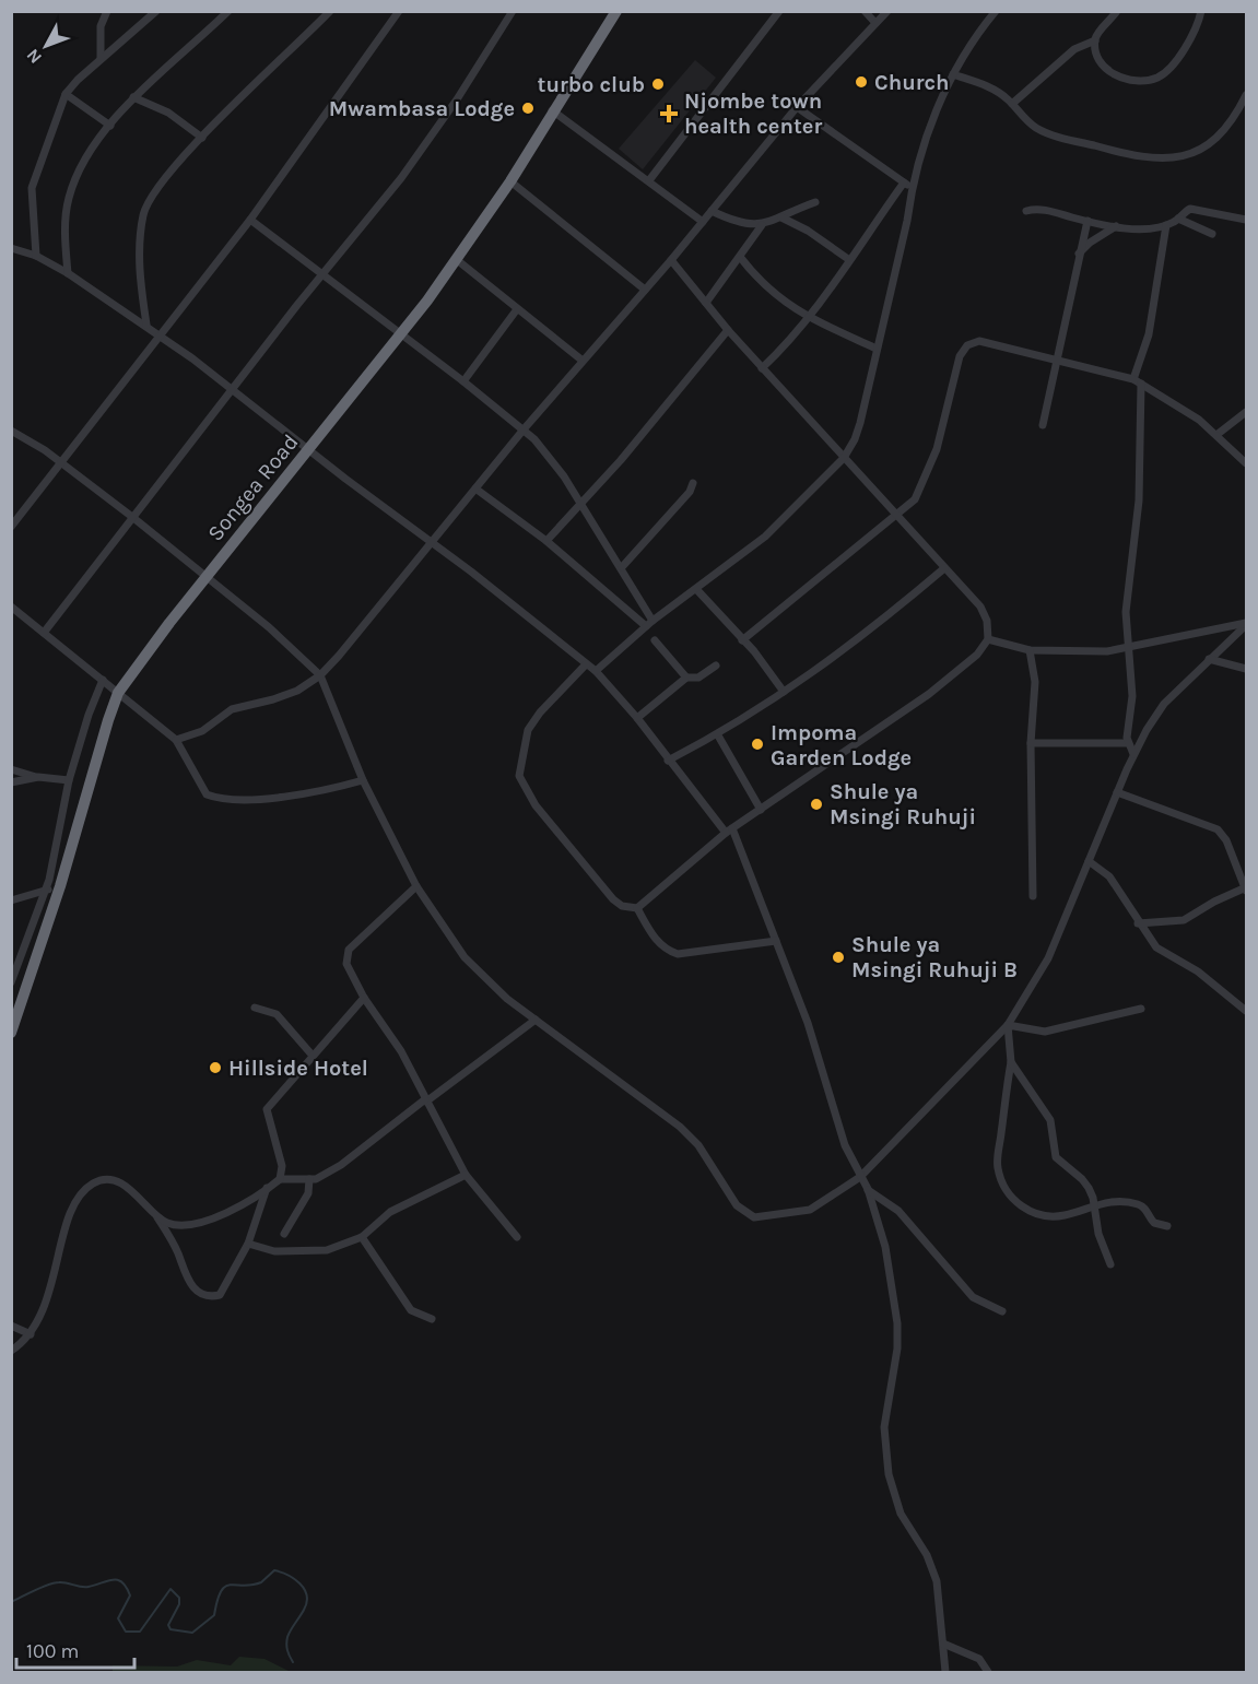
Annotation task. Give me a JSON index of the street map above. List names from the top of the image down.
{
  "streets": {
    "highway": ["Songea Road"]
  },
  "places": {
    "other": [
      "Church",
      "turbo club",
      "Mwambasa Lodge",
      "Impoma Garden Lodge",
      "Shule ya Msingi Ruhuji",
      "Shule ya Msingi Ruhuji B",
      "Hillside Hotel"
    ],
    "health": ["Njombe town health center"]
  },
  "scale_bar": "100 m",
  "north": "bottom left"
}
